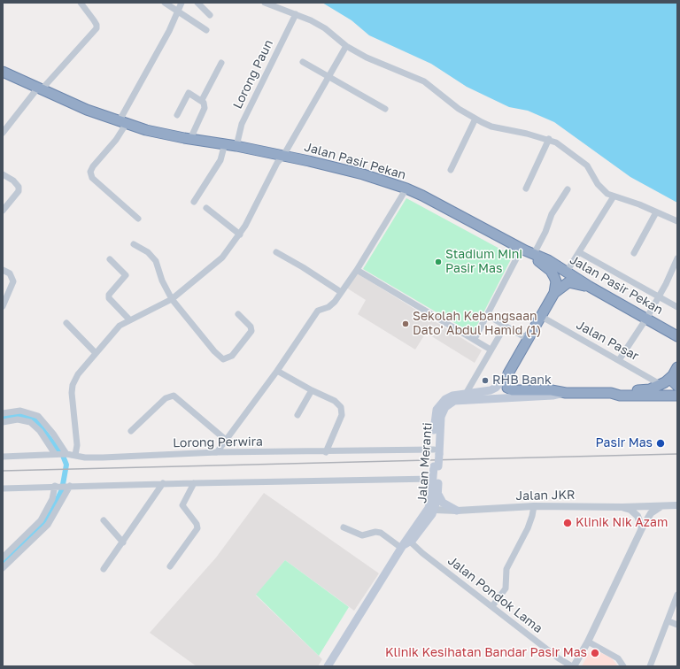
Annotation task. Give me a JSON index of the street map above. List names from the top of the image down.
{
  "streets": {
    "highway": ["Jalan Pasir Pekan"],
    "main road": ["Jalan Meranti"],
    "street": [
      "Lorong Paun",
      "Jalan Pasar",
      "Lorong Perwira",
      "Jalan JKR",
      "Jalan Pondok Lama"
    ]
  },
  "crossings": [
    ["Lorong Paun", "Jalan Pasir Pekan"],
    ["Lorong Perwira", "Jalan Meranti"],
    ["Jalan Meranti", "Jalan JKR"],
    ["Jalan Meranti", "Jalan Pondok Lama"]
  ],
  "places": [
    "Stadium Mini Pasir Mas",
    "Sekolah Kebangsaan Dato' Abdul Hamid (1)",
    "RHB Bank",
    "Pasir Mas",
    "Klinik Nik Azam",
    "Klinik Kesihatan Bandar Pasir Mas"
  ]
}
